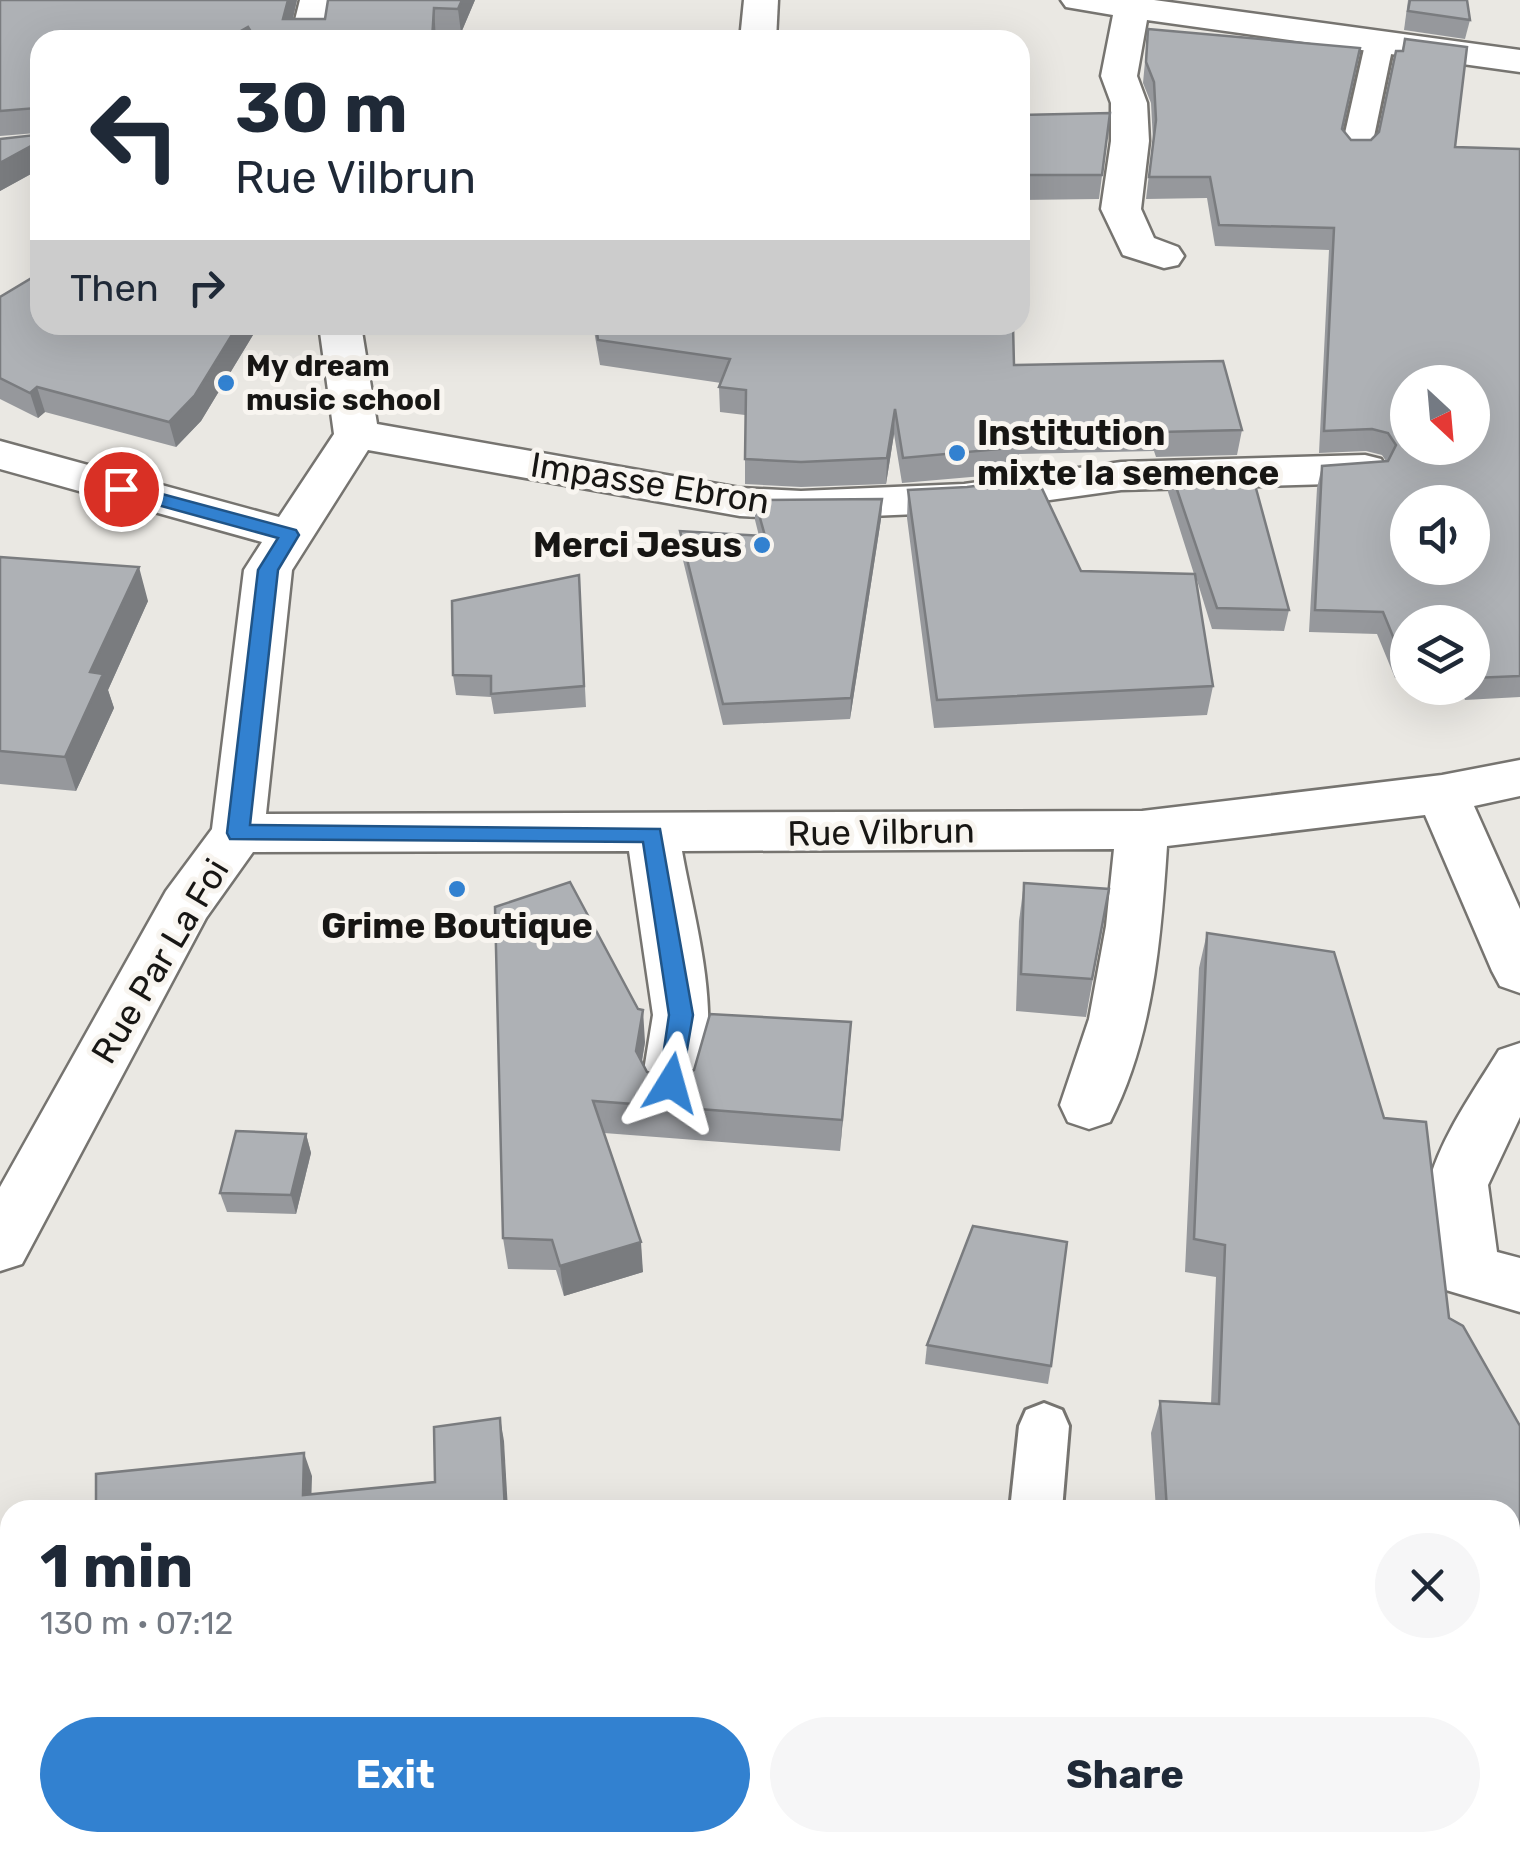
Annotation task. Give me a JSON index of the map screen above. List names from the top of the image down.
{
  "streets": {
    "street": ["Impasse Ebron", "Rue Vilbrun", "Rue Par La Foi"]
  },
  "crossings": [
    ["Impasse Ebron", "Rue Par La Foi"],
    ["Rue Vilbrun", "Rue Par La Foi"]
  ],
  "places": [
    "My dream music school",
    "Institution mixte la semence",
    "Merci Jesus",
    "Grime Boutique"
  ],
  "north": "bottom right",
  "page": {
    "turn": ["30 m", "Rue Vilbrun"],
    "then": "Then",
    "heading": ["1 min", "130 m · 07:12"],
    "buttons": ["Exit", "Share"]
  }
}
